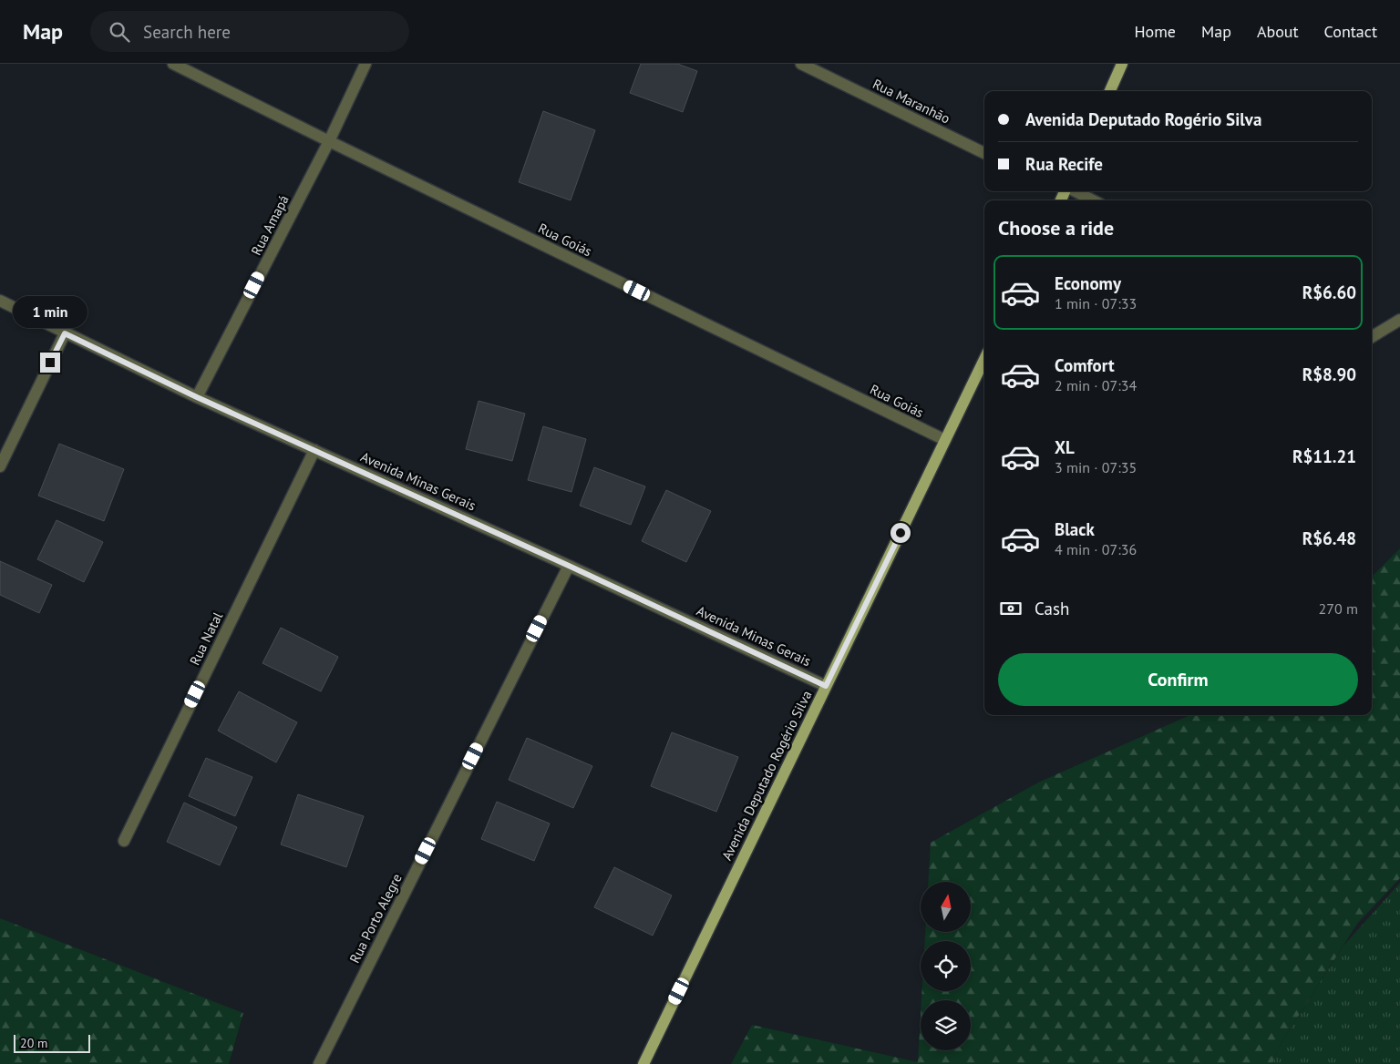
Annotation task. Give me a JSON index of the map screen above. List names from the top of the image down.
{
  "streets": {
    "main road": ["Avenida Deputado Rogério Silva"],
    "street": [
      "Rua Maranhão",
      "Rua Amapá",
      "Rua Goiás",
      "Avenida Minas Gerais",
      "Rua Natal",
      "Rua Porto Alegre"
    ]
  },
  "crossings": [
    ["Rua Amapá", "Rua Goiás"],
    ["Rua Amapá", "Avenida Minas Gerais"],
    ["Rua Goiás", "Avenida Deputado Rogério Silva"],
    ["Avenida Minas Gerais", "Rua Natal"],
    ["Avenida Minas Gerais", "Avenida Deputado Rogério Silva"],
    ["Avenida Minas Gerais", "Rua Porto Alegre"]
  ],
  "scale_bar": "20 m",
  "north": "top",
  "page": {
    "header": "Map",
    "search": "Search here",
    "nav": [
      "Home",
      "Map",
      "About",
      "Contact"
    ],
    "banner": ["Avenida Deputado Rogério Silva", "Rua Recife"],
    "heading": "Choose a ride",
    "list": [
      {
        "name": "Economy",
        "note": "1 min · 07:33",
        "value": "R$6.60"
      },
      {
        "name": "Comfort",
        "note": "2 min · 07:34",
        "value": "R$8.90"
      },
      {
        "name": "XL",
        "note": "3 min · 07:35",
        "value": "R$11.21"
      },
      {
        "name": "Black",
        "note": "4 min · 07:36",
        "value": "R$6.48"
      }
    ],
    "bubble": "1 min",
    "pay": ["Cash", "270 m"],
    "buttons": "Confirm",
    "scale": "20 m"
  }
}
